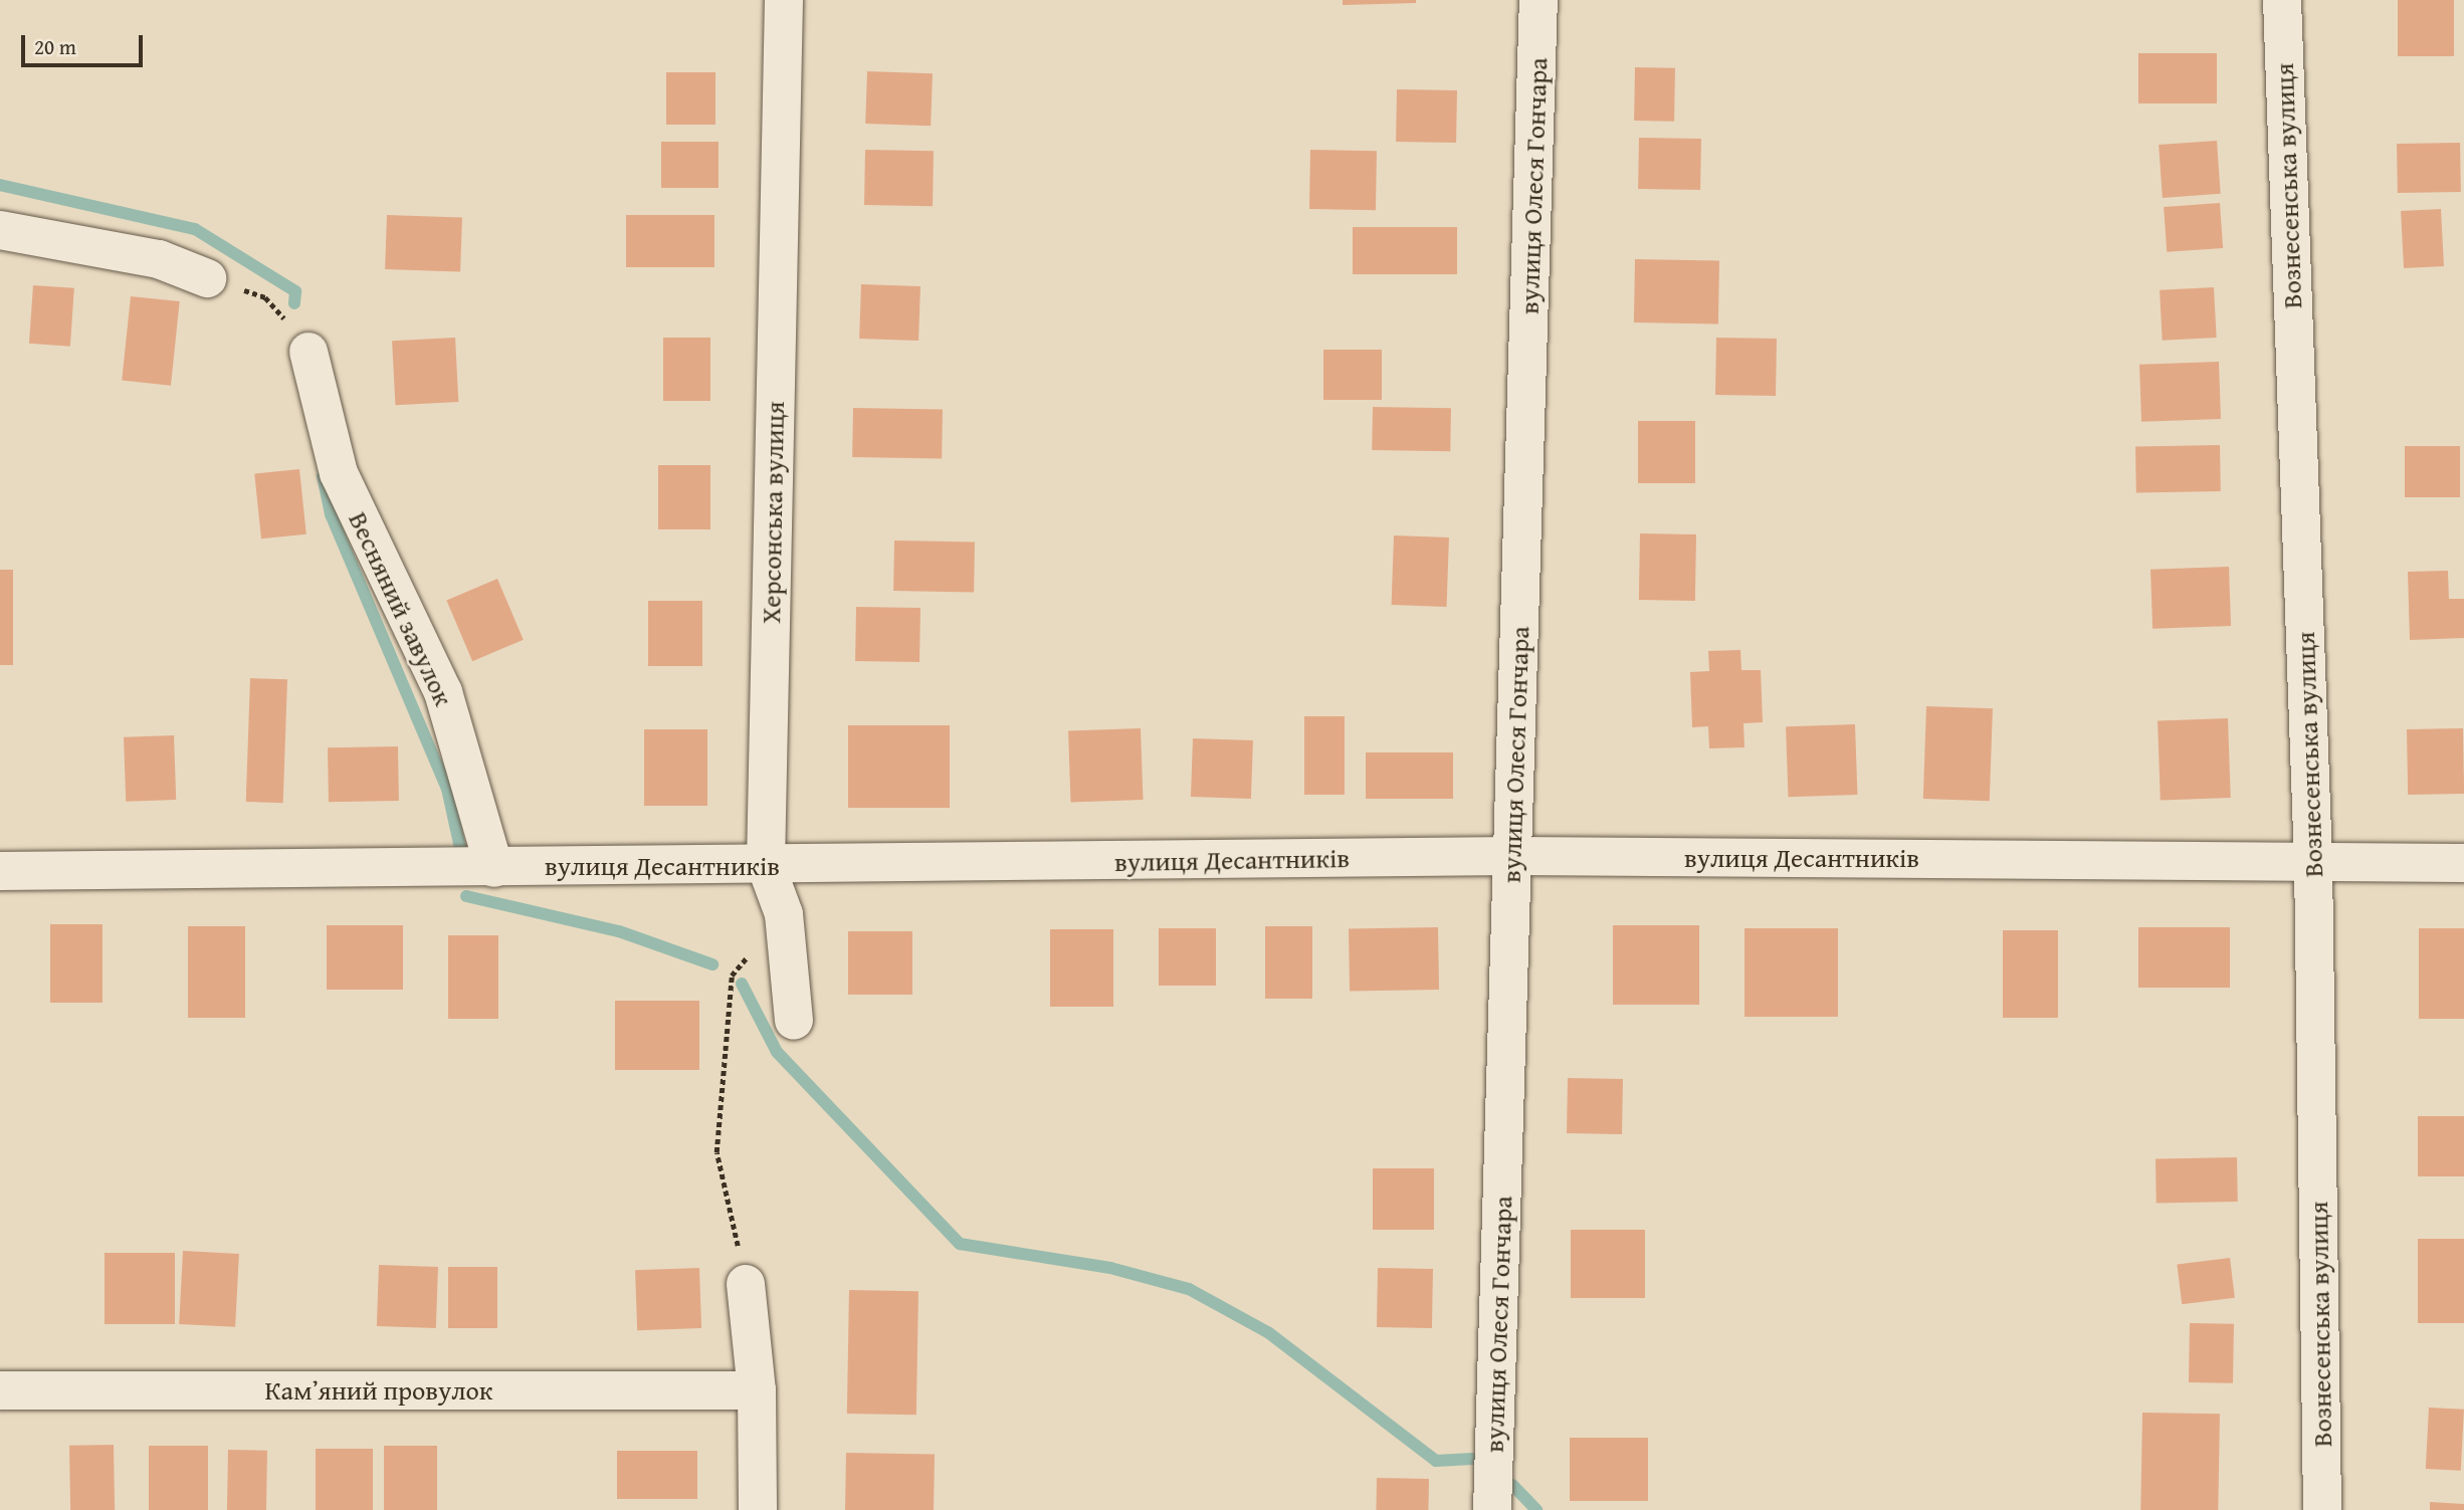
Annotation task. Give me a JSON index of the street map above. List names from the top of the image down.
{
  "streets": {
    "street": [
      "вулиця Олеся Гончара",
      "Вознесенська вулиця",
      "Херсонська вулиця",
      "Весняний завулок",
      "вулиця Десантників",
      "Камʼяний провулок"
    ]
  },
  "crossings": [
    ["вулиця Олеся Гончара", "вулиця Десантників"],
    ["Вознесенська вулиця", "вулиця Десантників"],
    ["Херсонська вулиця", "вулиця Десантників"],
    ["Весняний завулок", "вулиця Десантників"]
  ],
  "scale_bar": "20 m"
}
